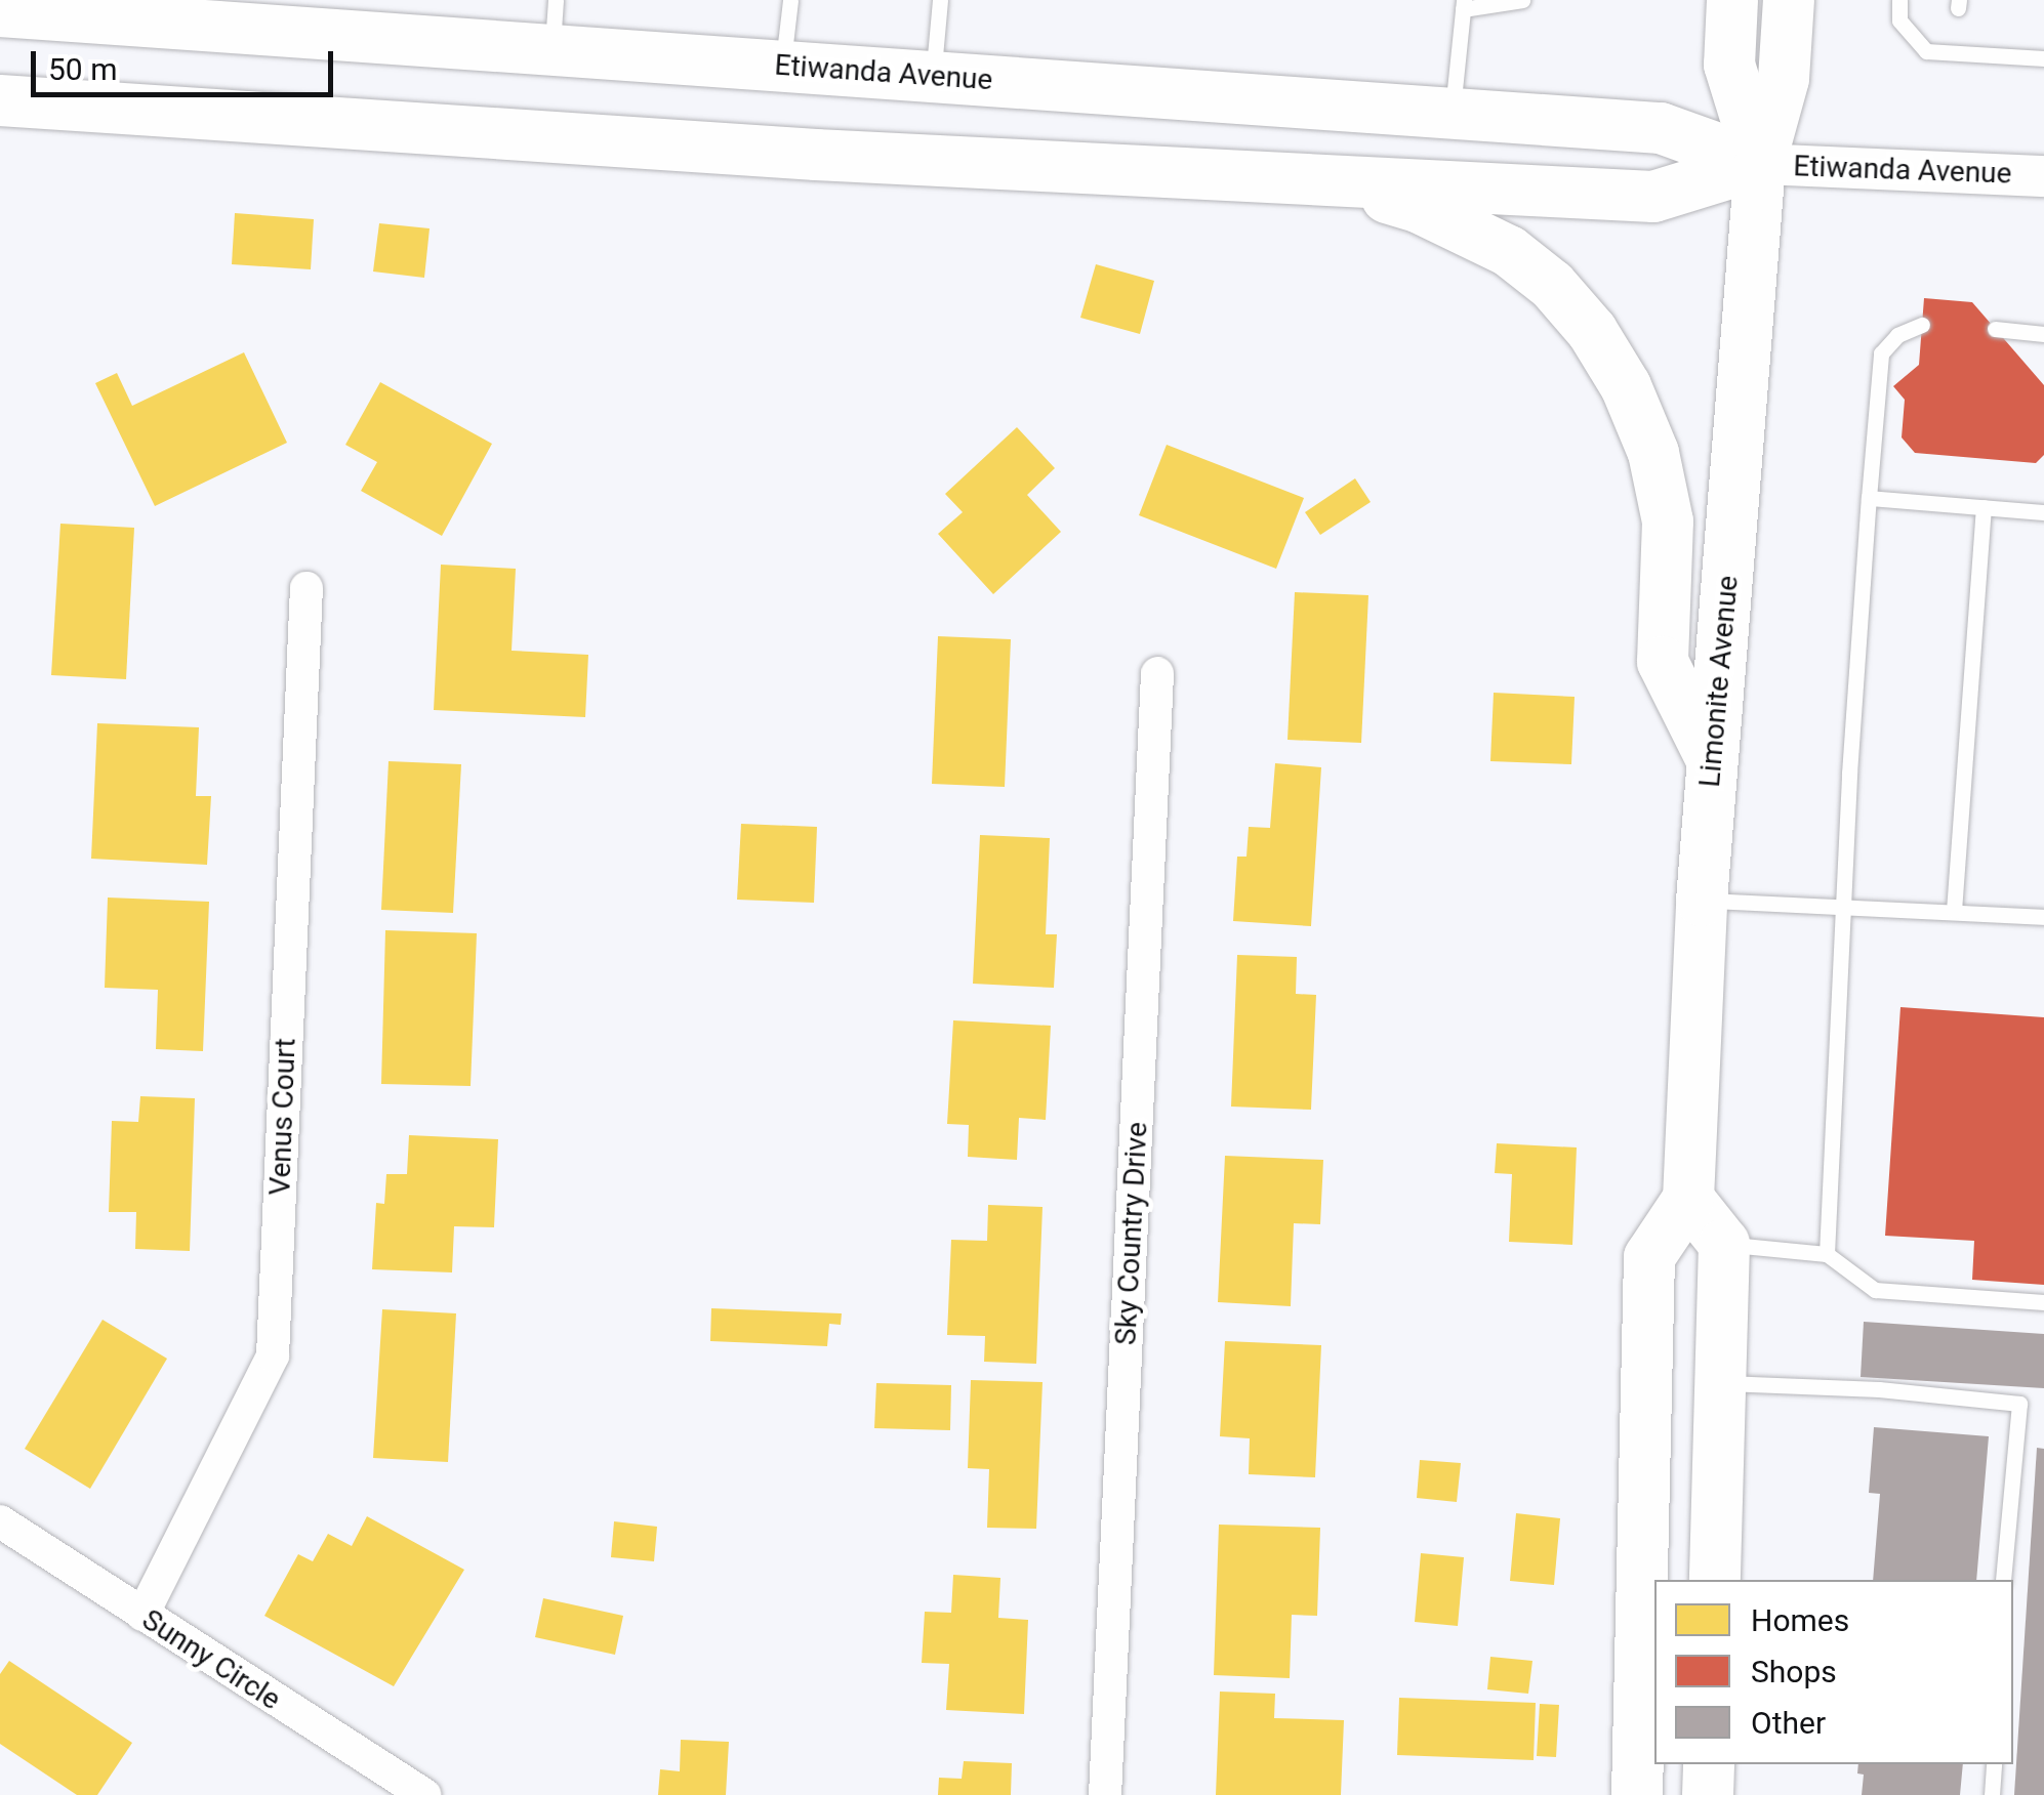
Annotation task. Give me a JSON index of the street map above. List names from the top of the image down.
{
  "streets": {
    "main road": ["Etiwanda Avenue", "Limonite Avenue"],
    "street": ["Venus Court", "Sky Country Drive", "Sunny Circle"]
  },
  "crossings": [
    ["Etiwanda Avenue", "Limonite Avenue"],
    ["Venus Court", "Sunny Circle"]
  ],
  "legend": ["Homes", "Shops", "Other"],
  "scale_bar": "50 m"
}
